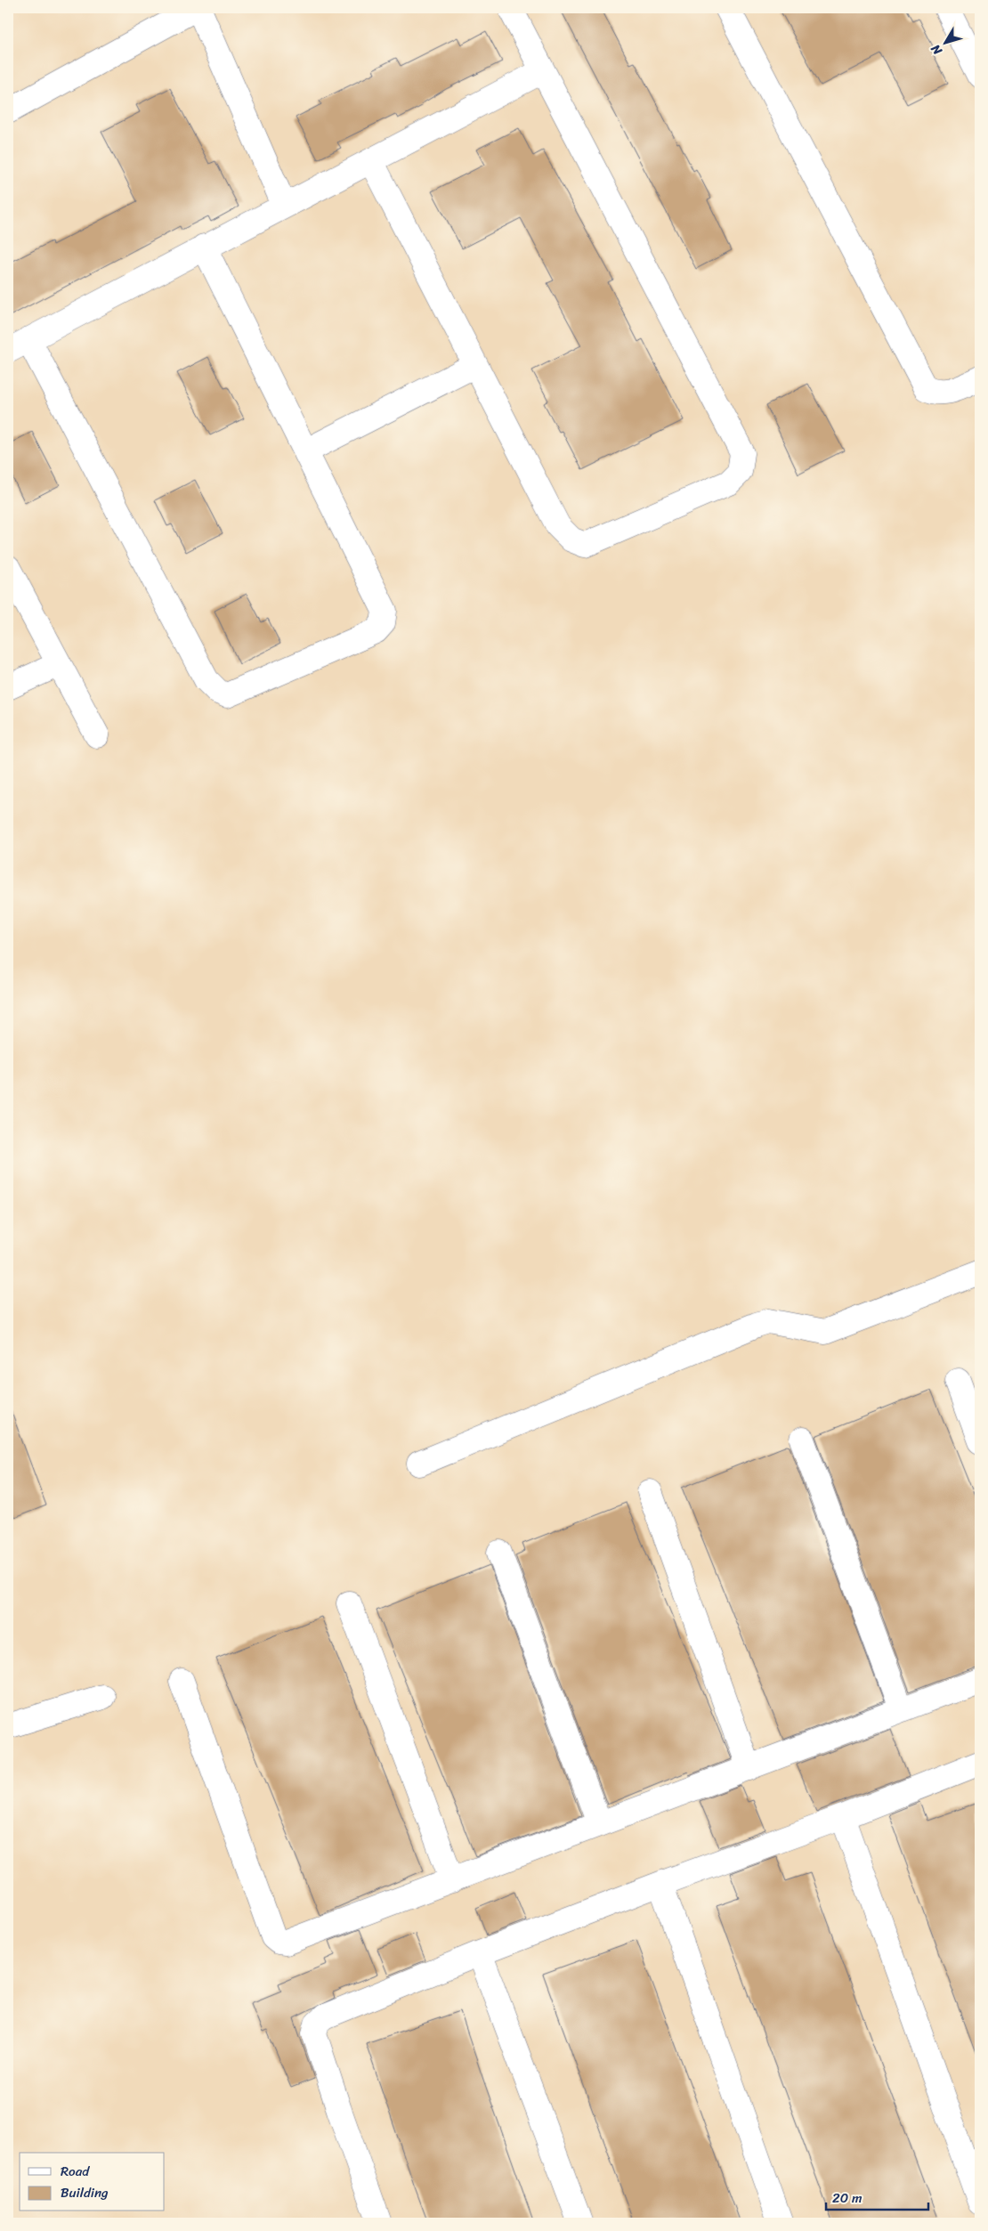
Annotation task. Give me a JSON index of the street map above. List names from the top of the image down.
{
  "legend": ["Road", "Building"],
  "scale_bar": "20 m",
  "north": "bottom left"
}
